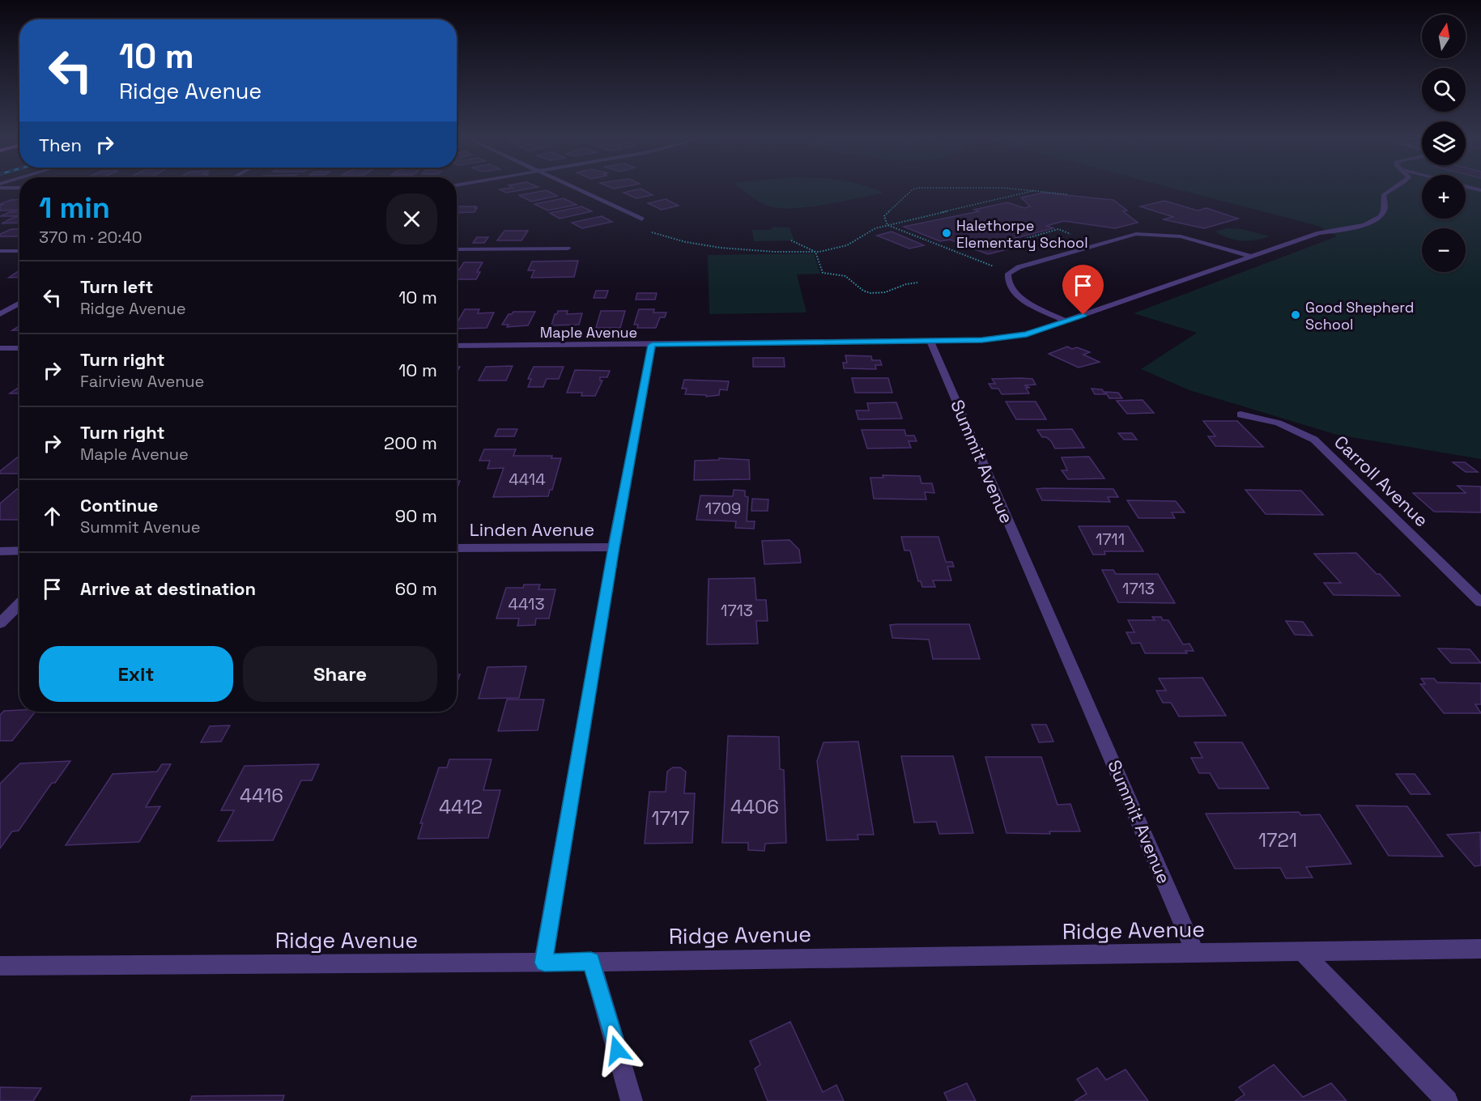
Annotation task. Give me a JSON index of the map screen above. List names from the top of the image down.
{
  "streets": {
    "street": [
      "Maple Avenue",
      "Summit Avenue",
      "Carroll Avenue",
      "Linden Avenue",
      "Ridge Avenue"
    ]
  },
  "crossings": [
    ["Maple Avenue", "Summit Avenue"],
    ["Summit Avenue", "Ridge Avenue"]
  ],
  "places": ["Halethorpe Elementary School", "Good Shepherd School"],
  "house_numbers": [
    "4414",
    "1709",
    "1711",
    "1713",
    "4413",
    "1713",
    "4416",
    "4412",
    "4406",
    "1717",
    "1721"
  ],
  "north": "top",
  "page": {
    "map_buttons": ["+", "−"],
    "turn": ["10 m", "Ridge Avenue"],
    "then": "Then",
    "heading": ["1 min", "370 m · 20:40"],
    "list": [
      {
        "name": "Turn left",
        "note": "Ridge Avenue",
        "value": "10 m"
      },
      {
        "name": "Turn right",
        "note": "Fairview Avenue",
        "value": "10 m"
      },
      {
        "name": "Turn right",
        "note": "Maple Avenue",
        "value": "200 m"
      },
      {
        "name": "Continue",
        "note": "Summit Avenue",
        "value": "90 m"
      },
      {
        "name": "Arrive at destination",
        "value": "60 m"
      }
    ],
    "buttons": ["Exit", "Share"]
  }
}
